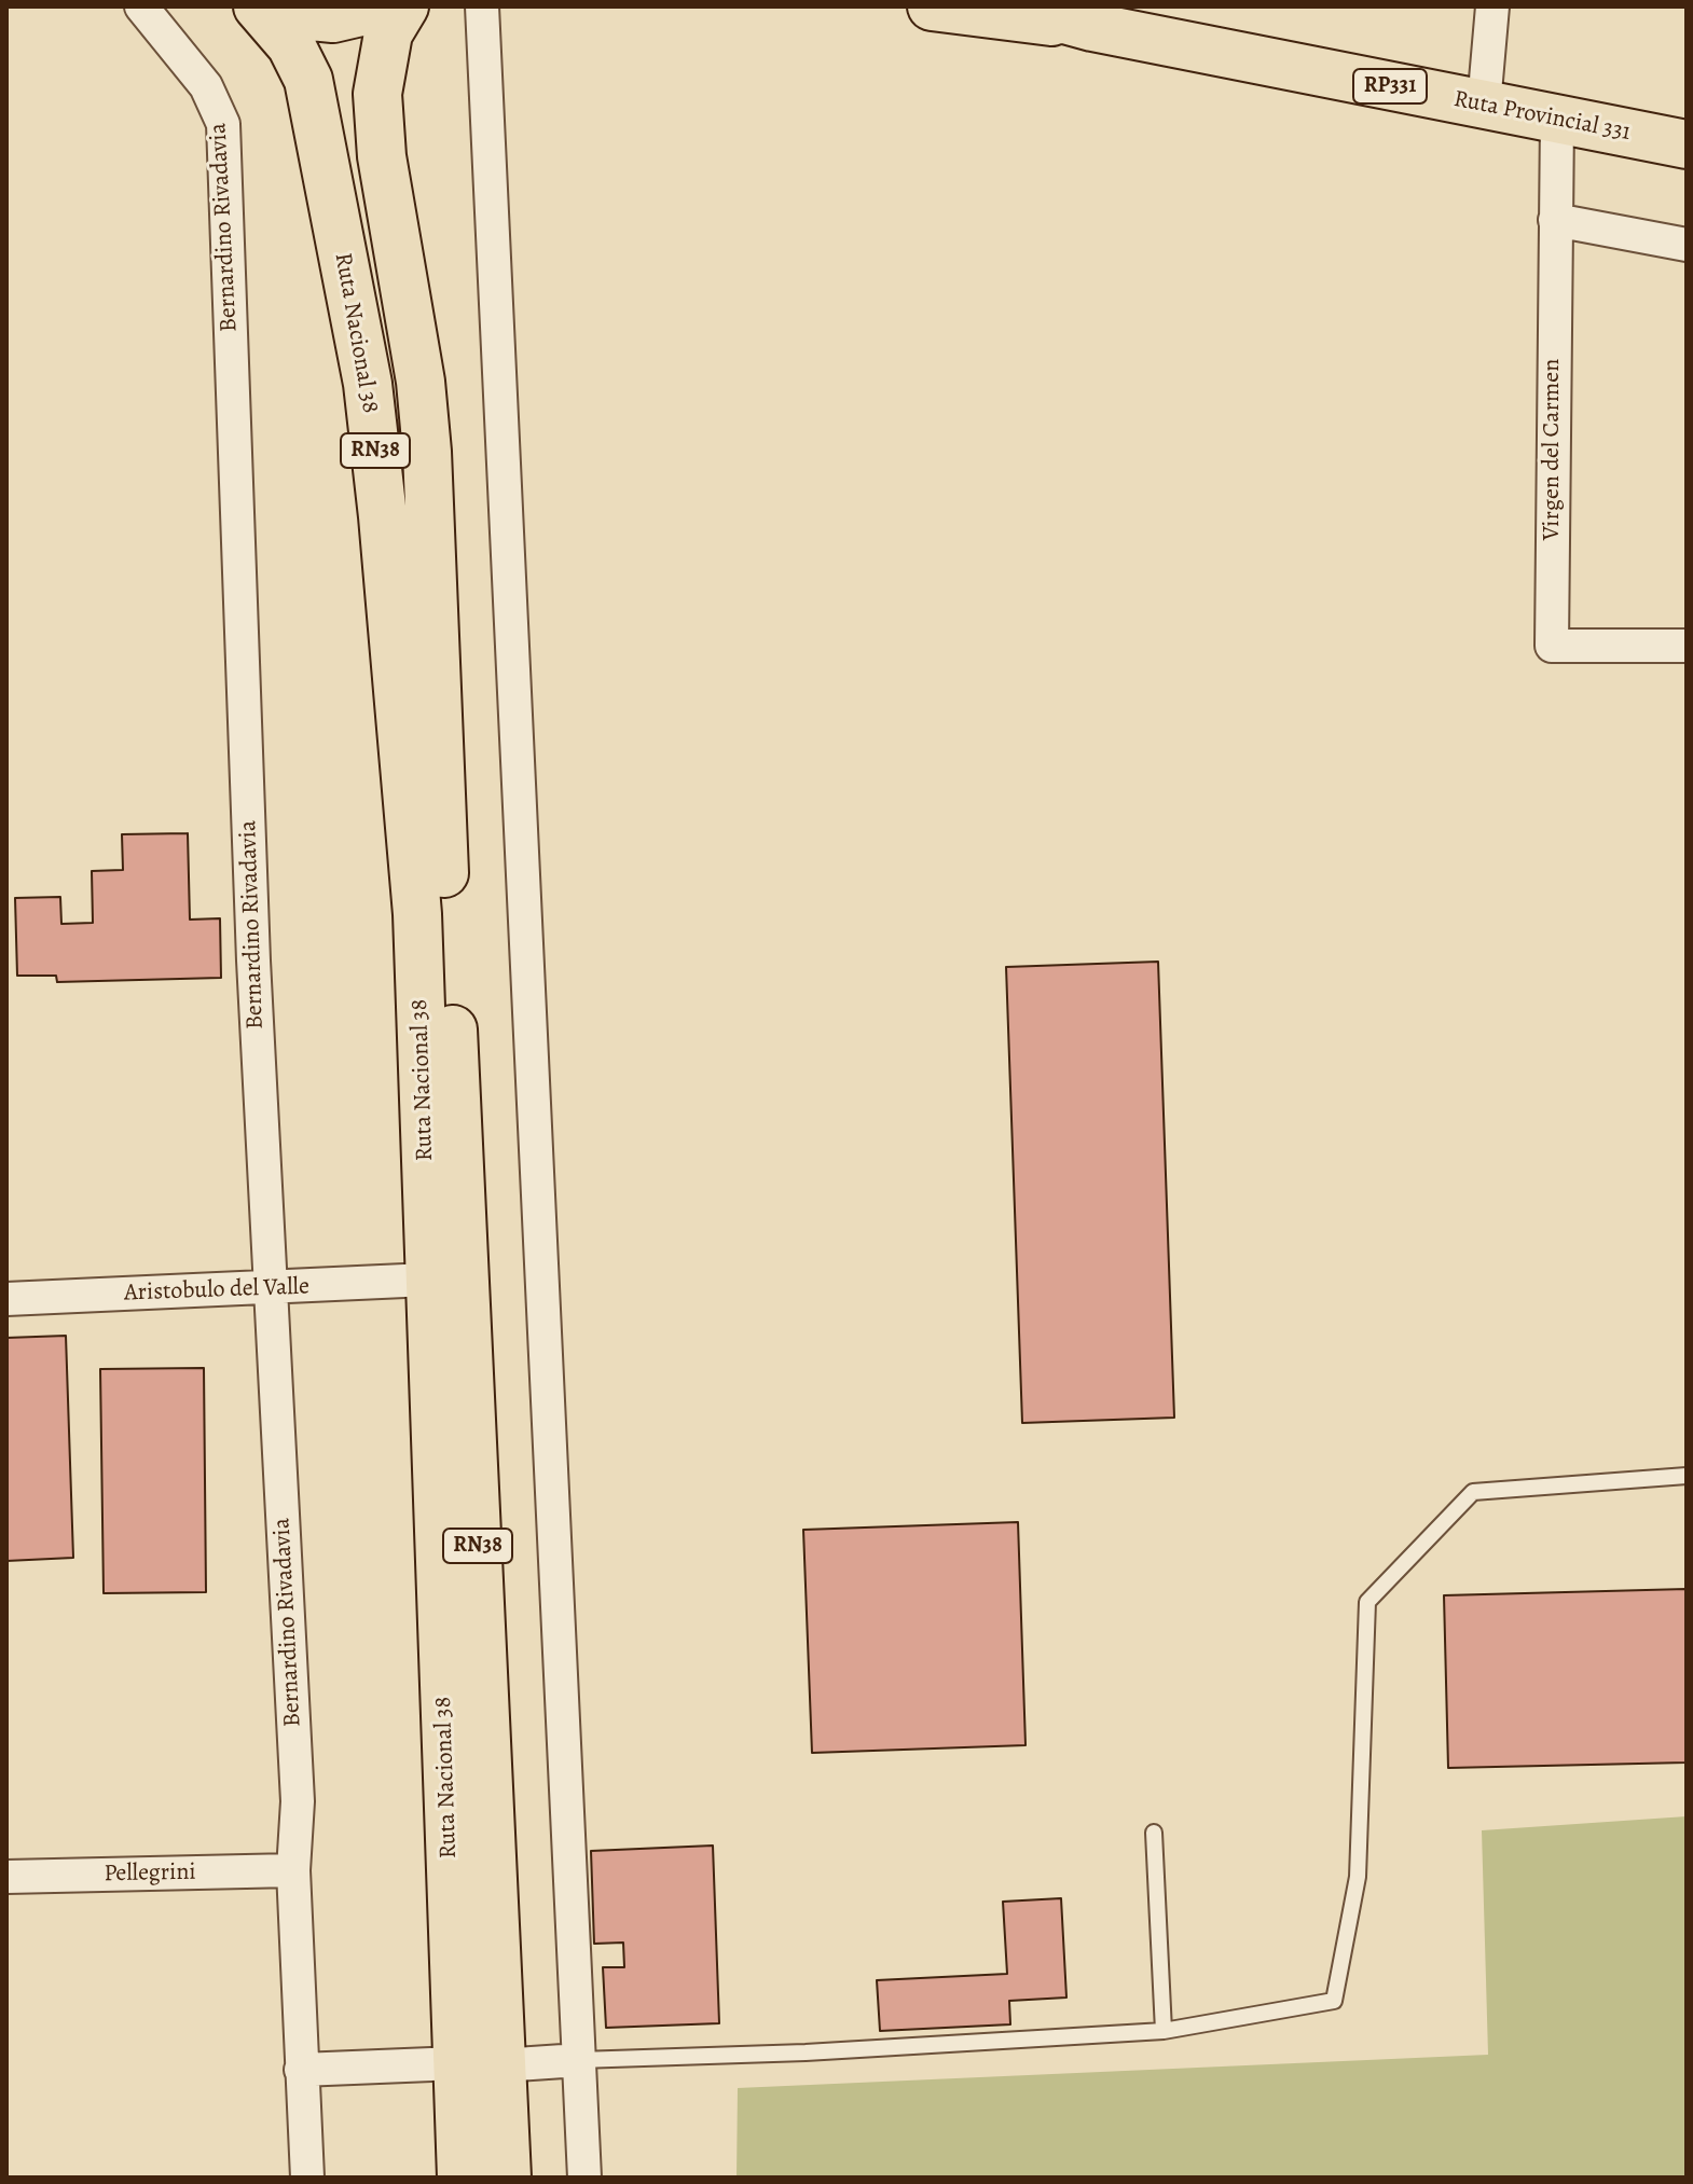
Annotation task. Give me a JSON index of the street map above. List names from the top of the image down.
{
  "streets": {
    "main road": [
      "RP331",
      "Ruta Provincial 331",
      "Ruta Nacional 38",
      "RN38"
    ],
    "street": [
      "Bernardino Rivadavia",
      "Virgen del Carmen",
      "Aristobulo del Valle",
      "Pellegrini"
    ]
  },
  "crossings": [
    ["Ruta Provincial 331", "Virgen del Carmen"],
    ["Bernardino Rivadavia", "Aristobulo del Valle"],
    ["Bernardino Rivadavia", "Pellegrini"],
    ["Ruta Nacional 38", "Aristobulo del Valle"]
  ]
}
